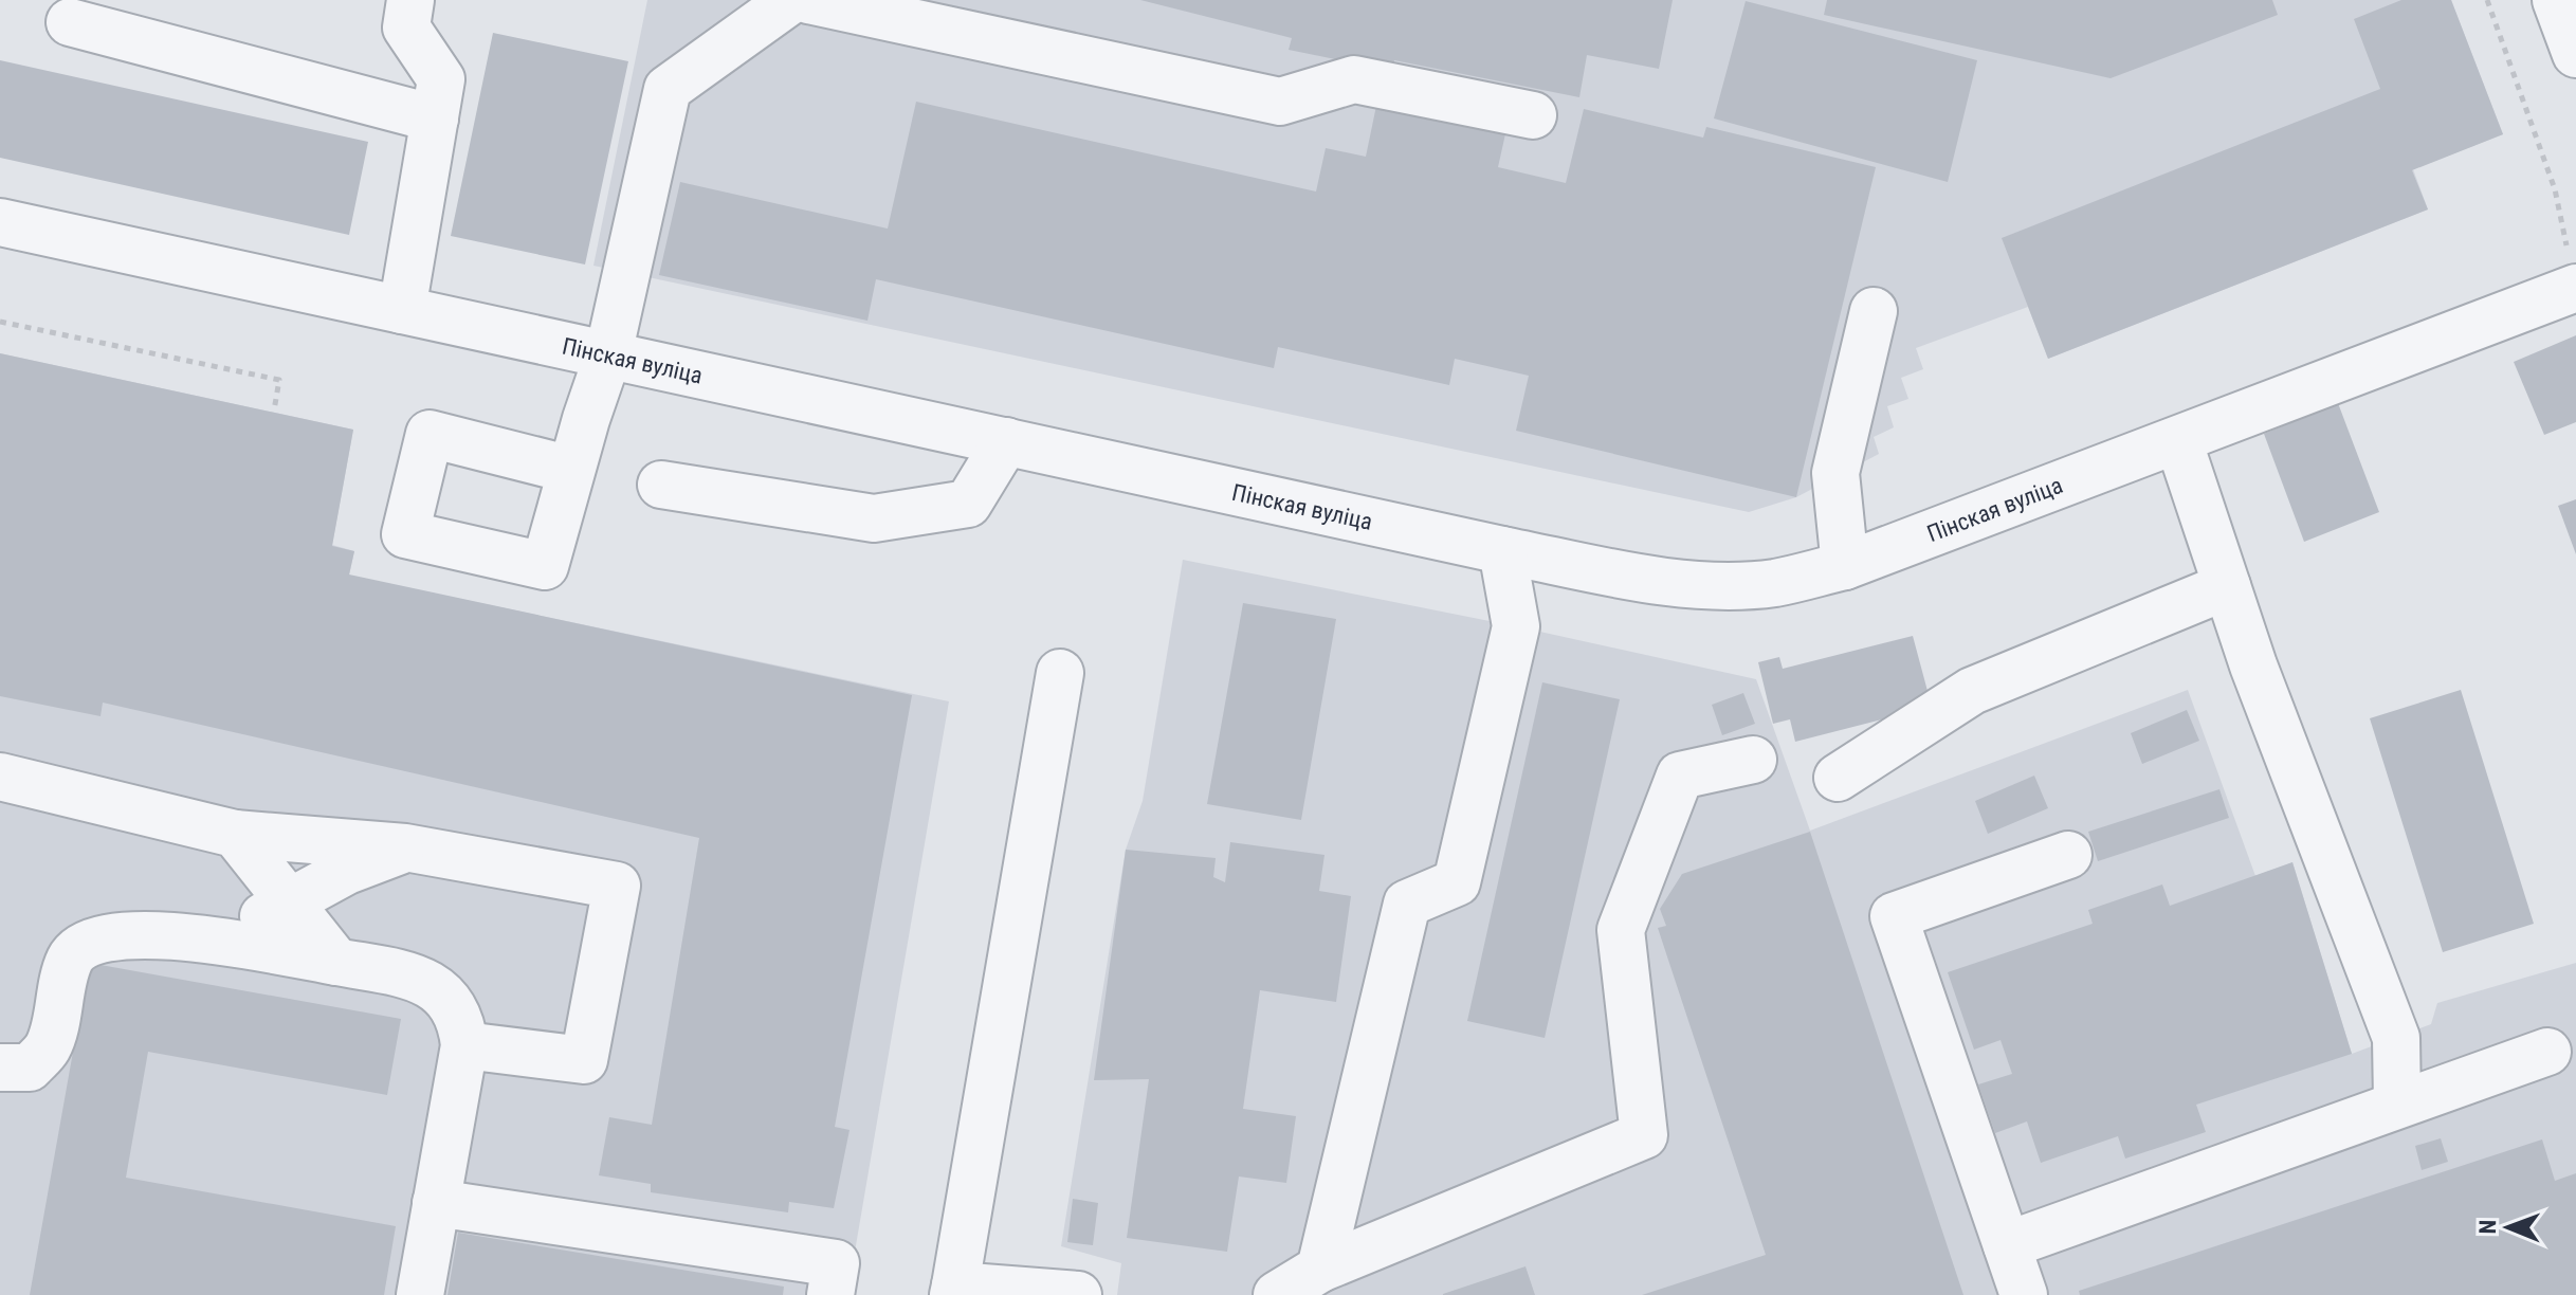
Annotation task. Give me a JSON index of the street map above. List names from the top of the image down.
{
  "streets": {
    "street": ["Пінская вуліца"]
  },
  "north": "left"
}
